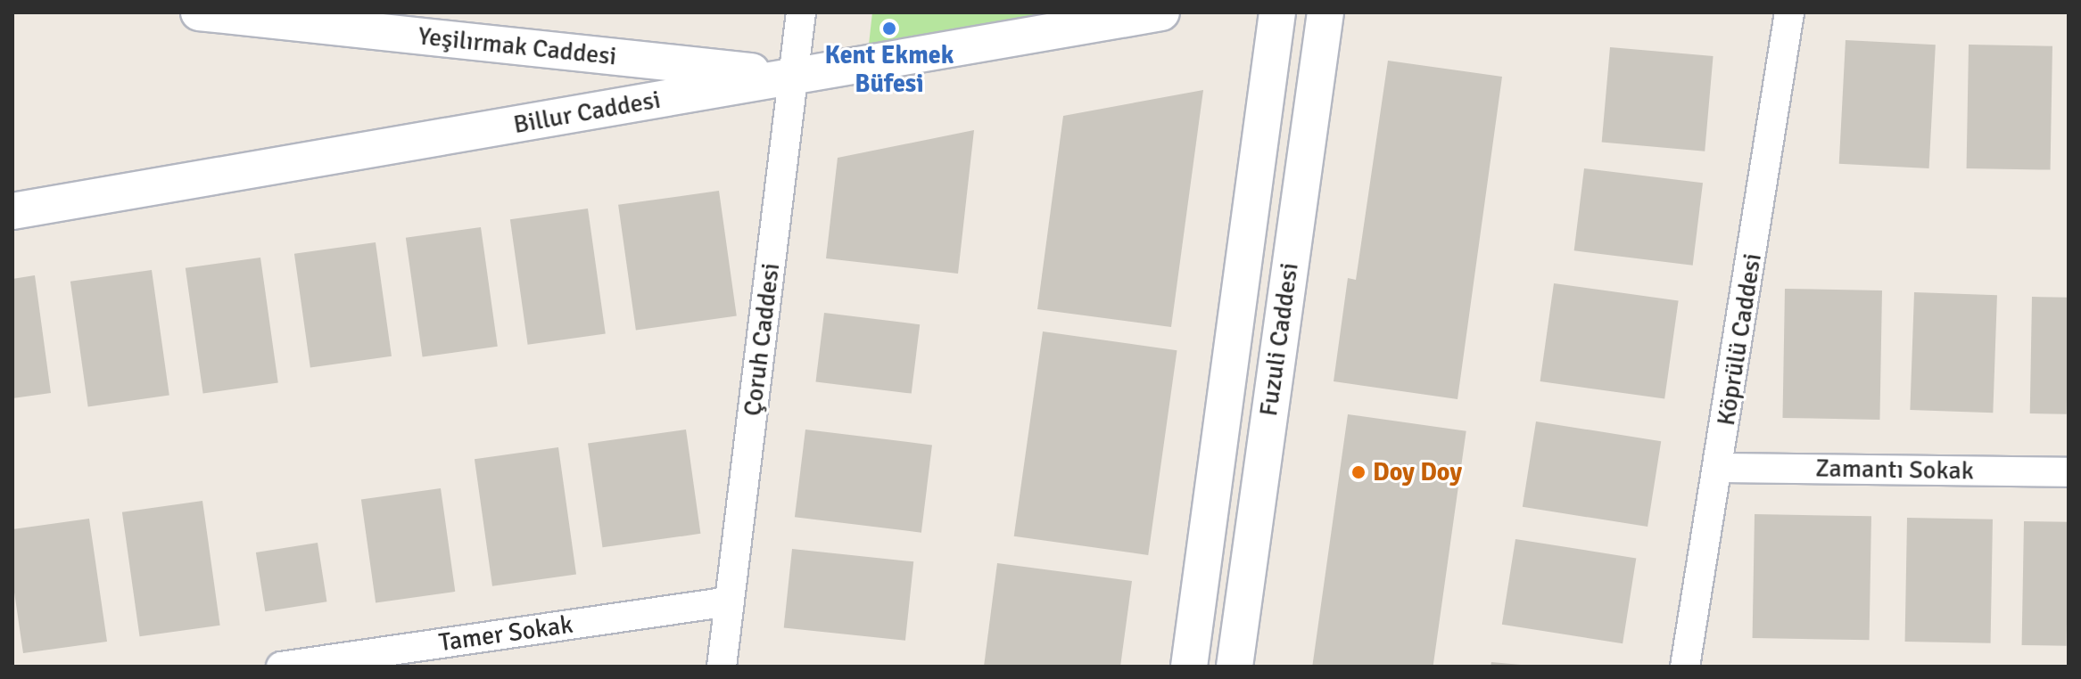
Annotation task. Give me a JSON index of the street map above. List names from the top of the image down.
{
  "streets": {
    "street": [
      "Yeşilırmak Caddesi",
      "Billur Caddesi",
      "Çoruh Caddesi",
      "Fuzuli Caddesi",
      "Köprülü Caddesi",
      "Zamantı Sokak",
      "Tamer Sokak"
    ]
  },
  "crossings": [
    ["Yeşilırmak Caddesi", "Billur Caddesi"],
    ["Yeşilırmak Caddesi", "Çoruh Caddesi"],
    ["Billur Caddesi", "Çoruh Caddesi"],
    ["Çoruh Caddesi", "Tamer Sokak"],
    ["Köprülü Caddesi", "Zamantı Sokak"]
  ],
  "places": ["Kent Ekmek Büfesi", "Doy Doy"]
}
